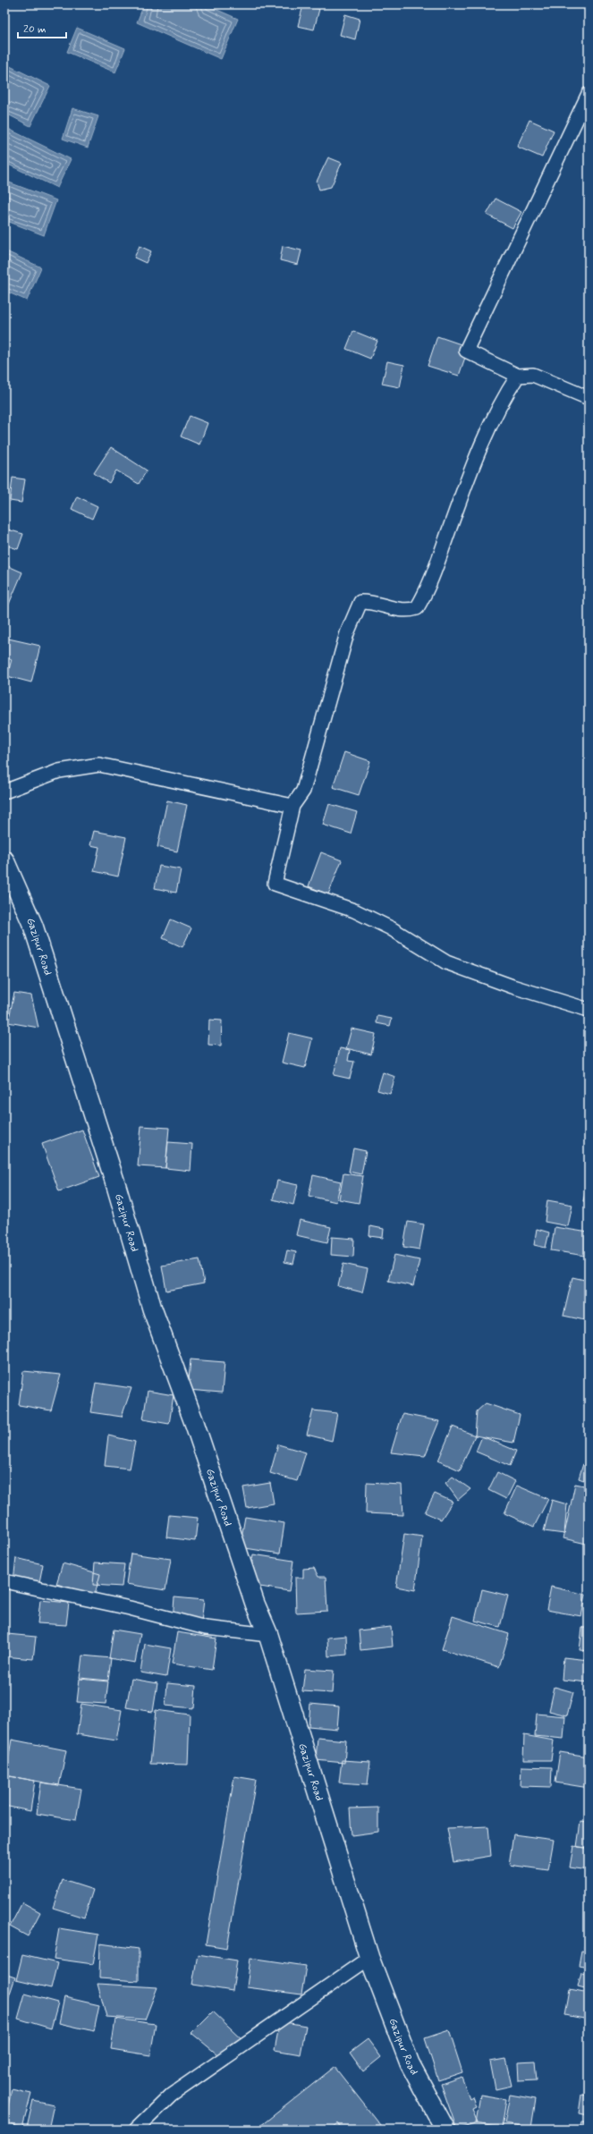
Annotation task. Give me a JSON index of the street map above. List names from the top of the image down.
{
  "streets": {
    "street": ["Gazipur Road"]
  },
  "scale_bar": "20 m"
}
